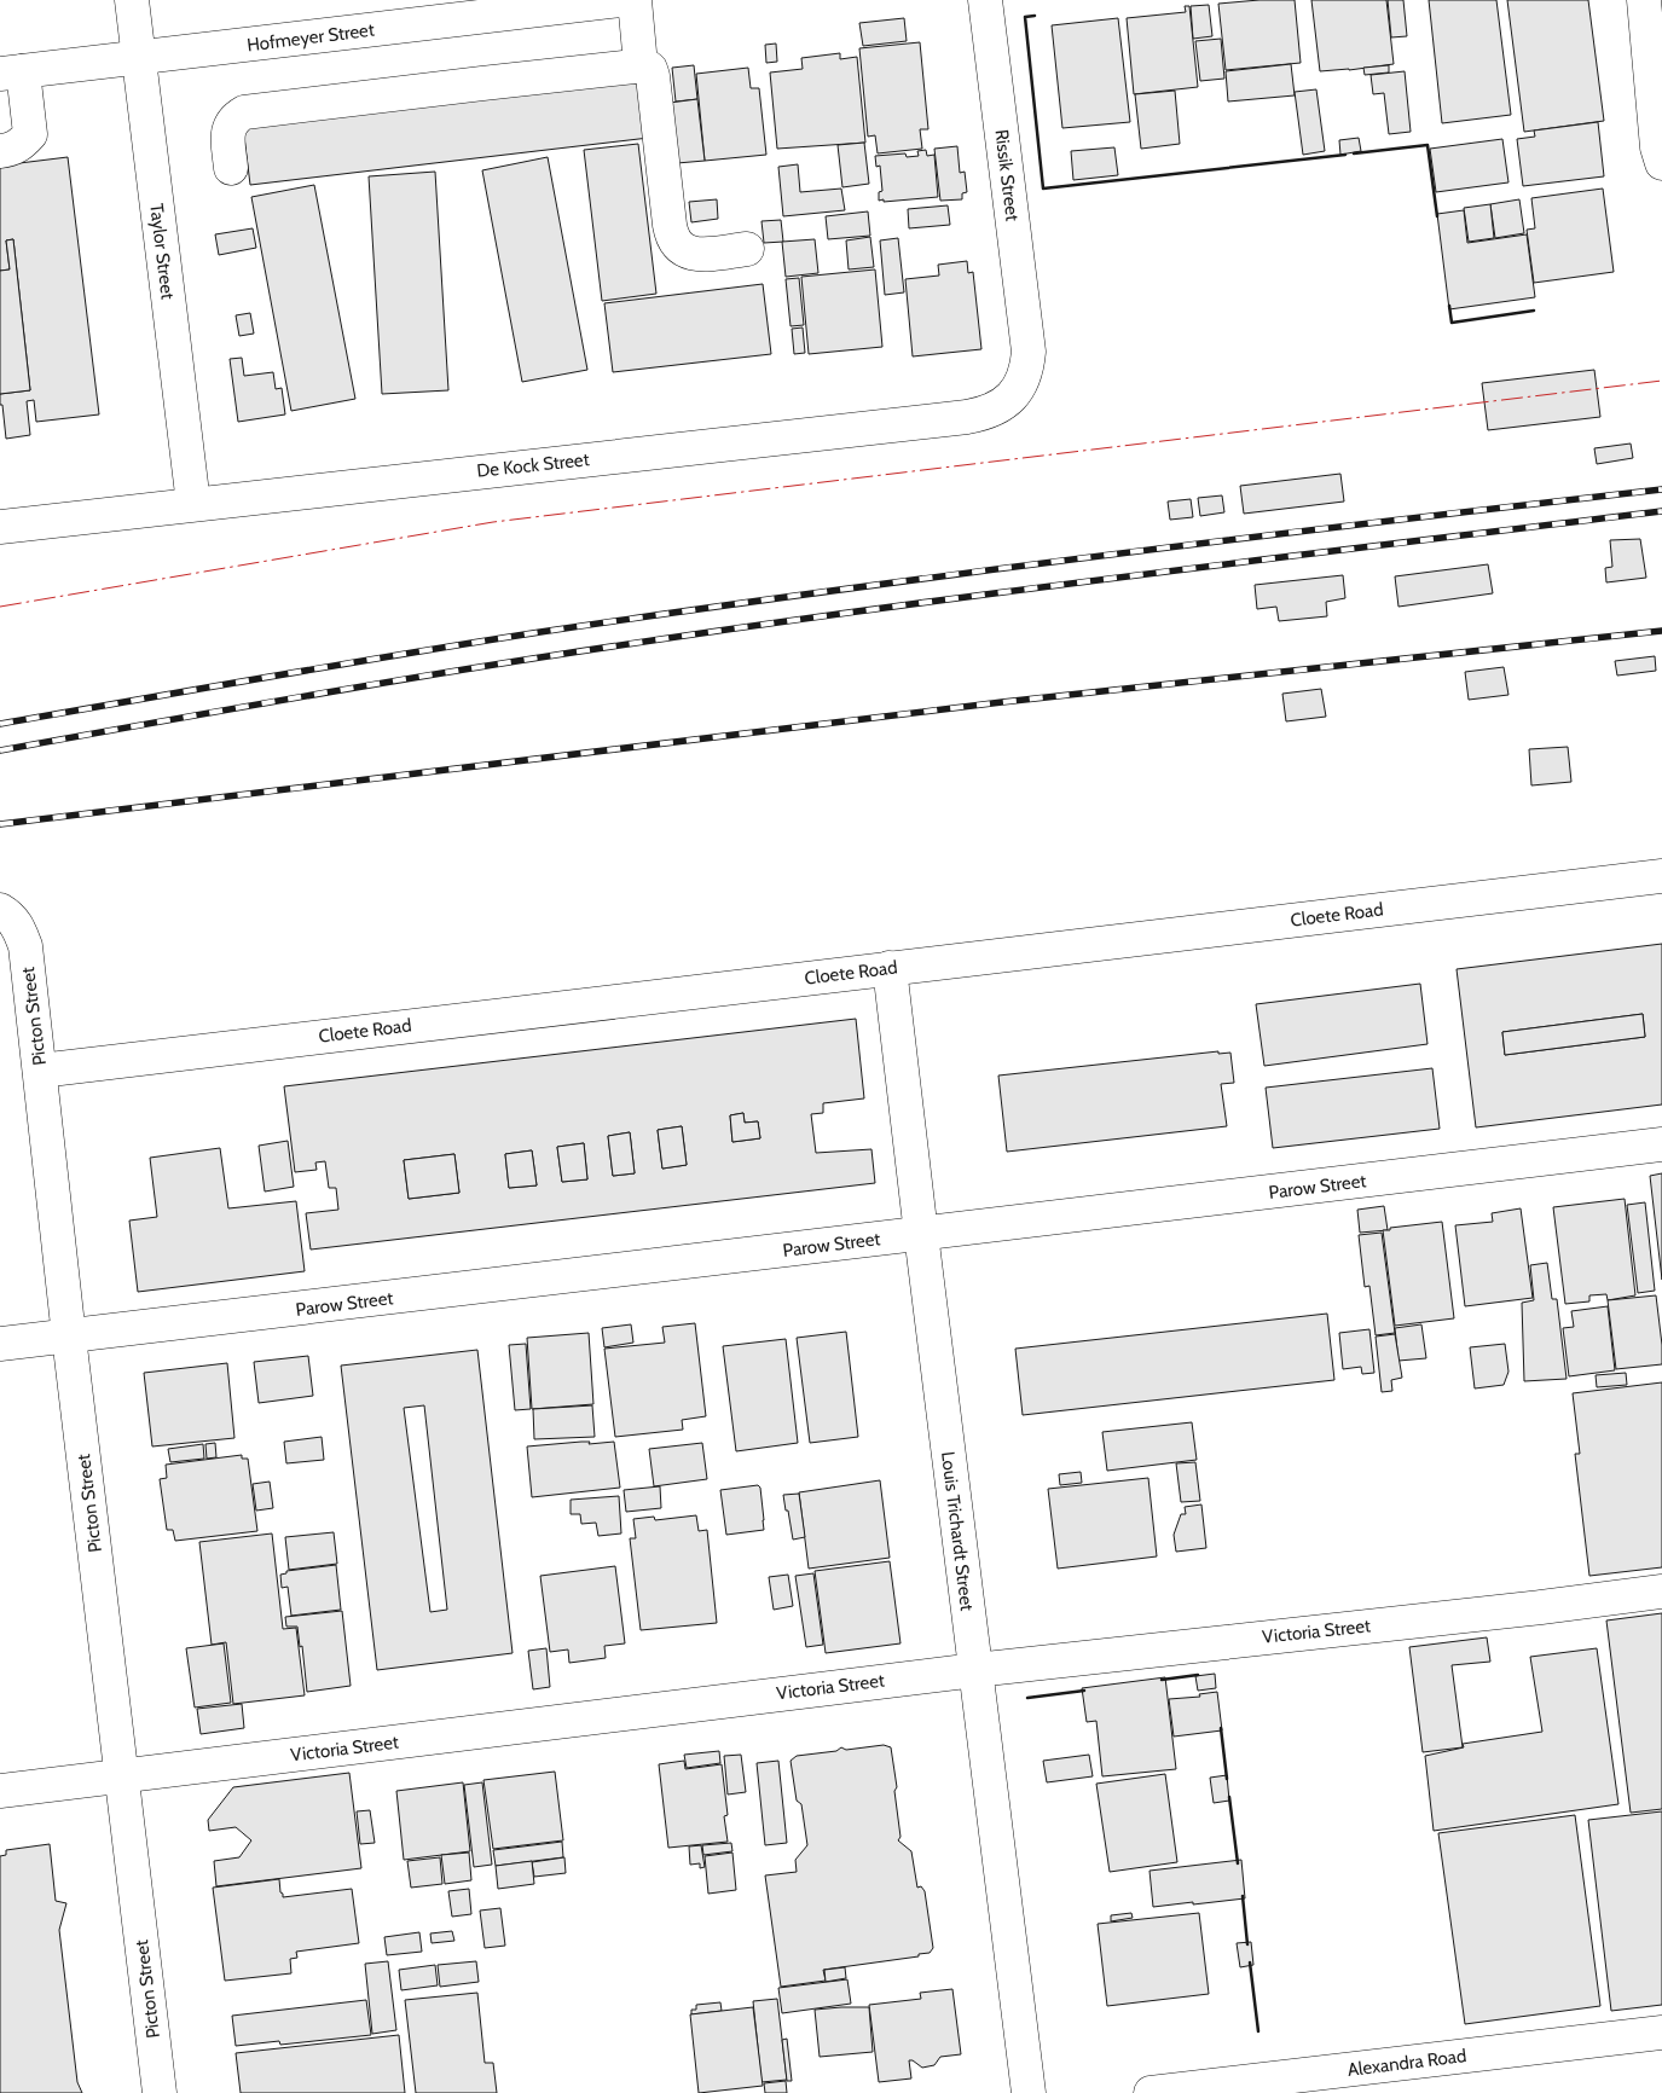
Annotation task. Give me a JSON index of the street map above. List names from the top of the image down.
{
  "streets": {
    "street": [
      "Hofmeyer Street",
      "Rissik Street",
      "Taylor Street",
      "De Kock Street",
      "Cloete Road",
      "Picton Street",
      "Parow Street",
      "Louis Trichardt Street",
      "Victoria Street",
      "Alexandra Road"
    ]
  },
  "crossings": [
    ["Hofmeyer Street", "Taylor Street"],
    ["Rissik Street", "De Kock Street"],
    ["Taylor Street", "De Kock Street"],
    ["Cloete Road", "Picton Street"],
    ["Cloete Road", "Louis Trichardt Street"],
    ["Picton Street", "Parow Street"],
    ["Picton Street", "Victoria Street"],
    ["Parow Street", "Louis Trichardt Street"],
    ["Louis Trichardt Street", "Victoria Street"]
  ]
}
